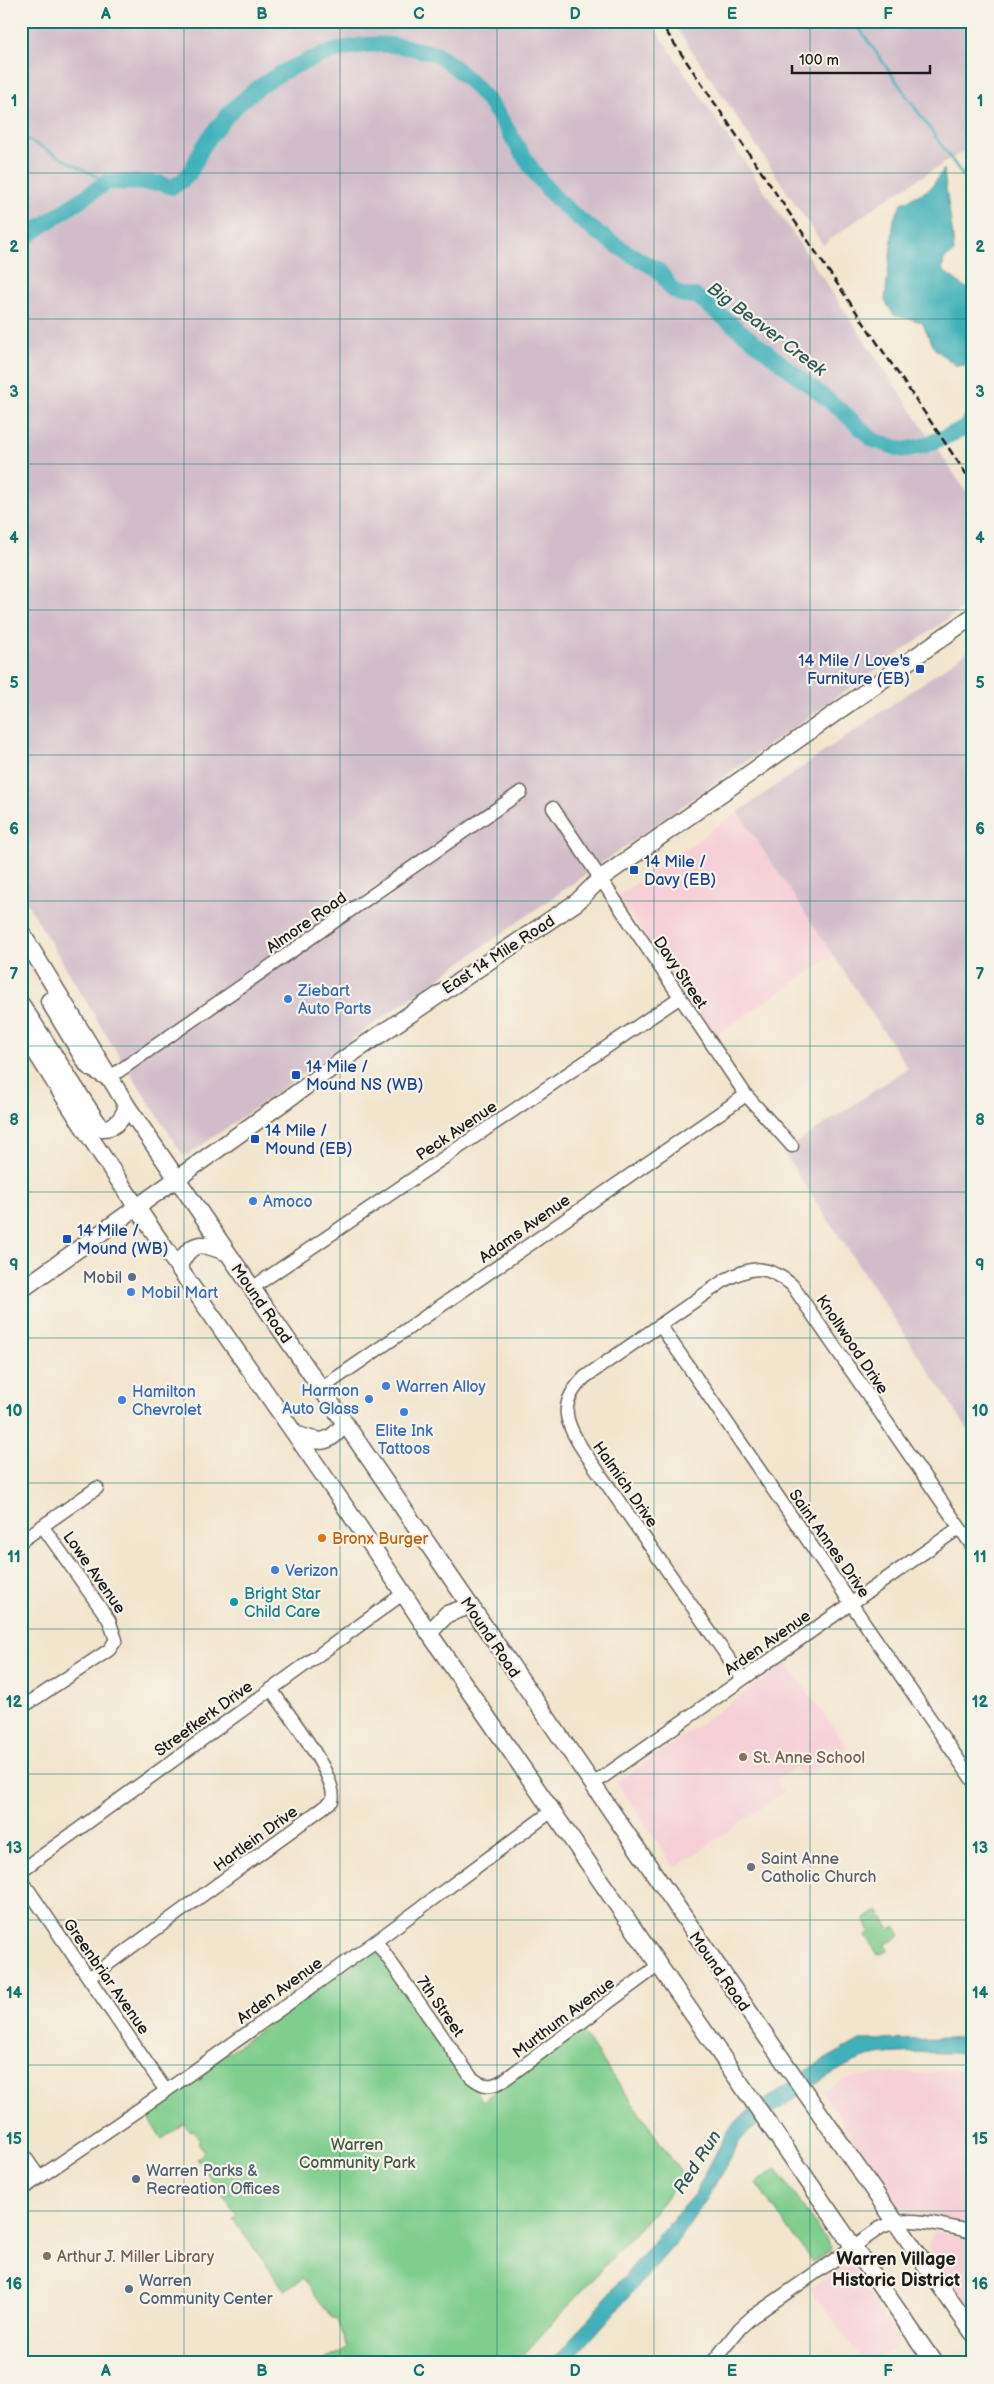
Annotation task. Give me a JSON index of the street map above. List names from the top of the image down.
{
  "streets": {
    "main road": ["East 14 Mile Road", "Mound Road"],
    "street": [
      "Almore Road",
      "Davy Street",
      "Peck Avenue",
      "Adams Avenue",
      "Knollwood Drive",
      "Halmich Drive",
      "Saint Annes Drive",
      "Lowe Avenue",
      "Arden Avenue",
      "Streefkerk Drive",
      "Hartlein Drive",
      "Greenbriar Avenue",
      "7th Street",
      "Murthum Avenue"
    ]
  },
  "crossings": [
    ["Almore Road", "Mound Road"],
    ["East 14 Mile Road", "Davy Street"],
    ["East 14 Mile Road", "Mound Road"],
    ["Davy Street", "Peck Avenue"],
    ["Davy Street", "Adams Avenue"],
    ["Peck Avenue", "Mound Road"],
    ["Adams Avenue", "Mound Road"],
    ["Mound Road", "Arden Avenue"],
    ["Knollwood Drive", "Halmich Drive"],
    ["Knollwood Drive", "Saint Annes Drive"],
    ["Knollwood Drive", "Arden Avenue"],
    ["Halmich Drive", "Saint Annes Drive"],
    ["Halmich Drive", "Arden Avenue"],
    ["Saint Annes Drive", "Arden Avenue"],
    ["Arden Avenue", "Greenbriar Avenue"],
    ["Arden Avenue", "7th Street"],
    ["Streefkerk Drive", "Hartlein Drive"],
    ["Hartlein Drive", "Greenbriar Avenue"],
    ["7th Street", "Murthum Avenue"]
  ],
  "districts": ["Warren Village Historic District"],
  "water": ["Big Beaver Creek", "Red Run"],
  "parks": ["Warren Community Park"],
  "places": {
    "transit": [
      "14 Mile / Love's Furniture (EB)",
      "14 Mile / Davy (EB)",
      "14 Mile / Mound NS (WB)",
      "14 Mile / Mound (EB)",
      "14 Mile / Mound (WB)"
    ],
    "other": [
      "Ziebart Auto Parts",
      "Amoco",
      "Mobil",
      "Mobil Mart",
      "Warren Alloy",
      "Harmon Auto Glass",
      "Hamilton Chevrolet",
      "Elite Ink Tattoos",
      "Bronx Burger",
      "Verizon",
      "Bright Star Child Care",
      "St. Anne School",
      "Saint Anne Catholic Church",
      "Warren Parks & Recreation Offices",
      "Arthur J. Miller Library",
      "Warren Community Center"
    ]
  },
  "scale_bar": "100 m",
  "grid": {
    "columns": [
      "A",
      "B",
      "C",
      "D",
      "E",
      "F"
    ],
    "rows": [
      "1",
      "2",
      "3",
      "4",
      "5",
      "6",
      "7",
      "8",
      "9",
      "10",
      "11",
      "12",
      "13",
      "14",
      "15",
      "16"
    ]
  }
}
